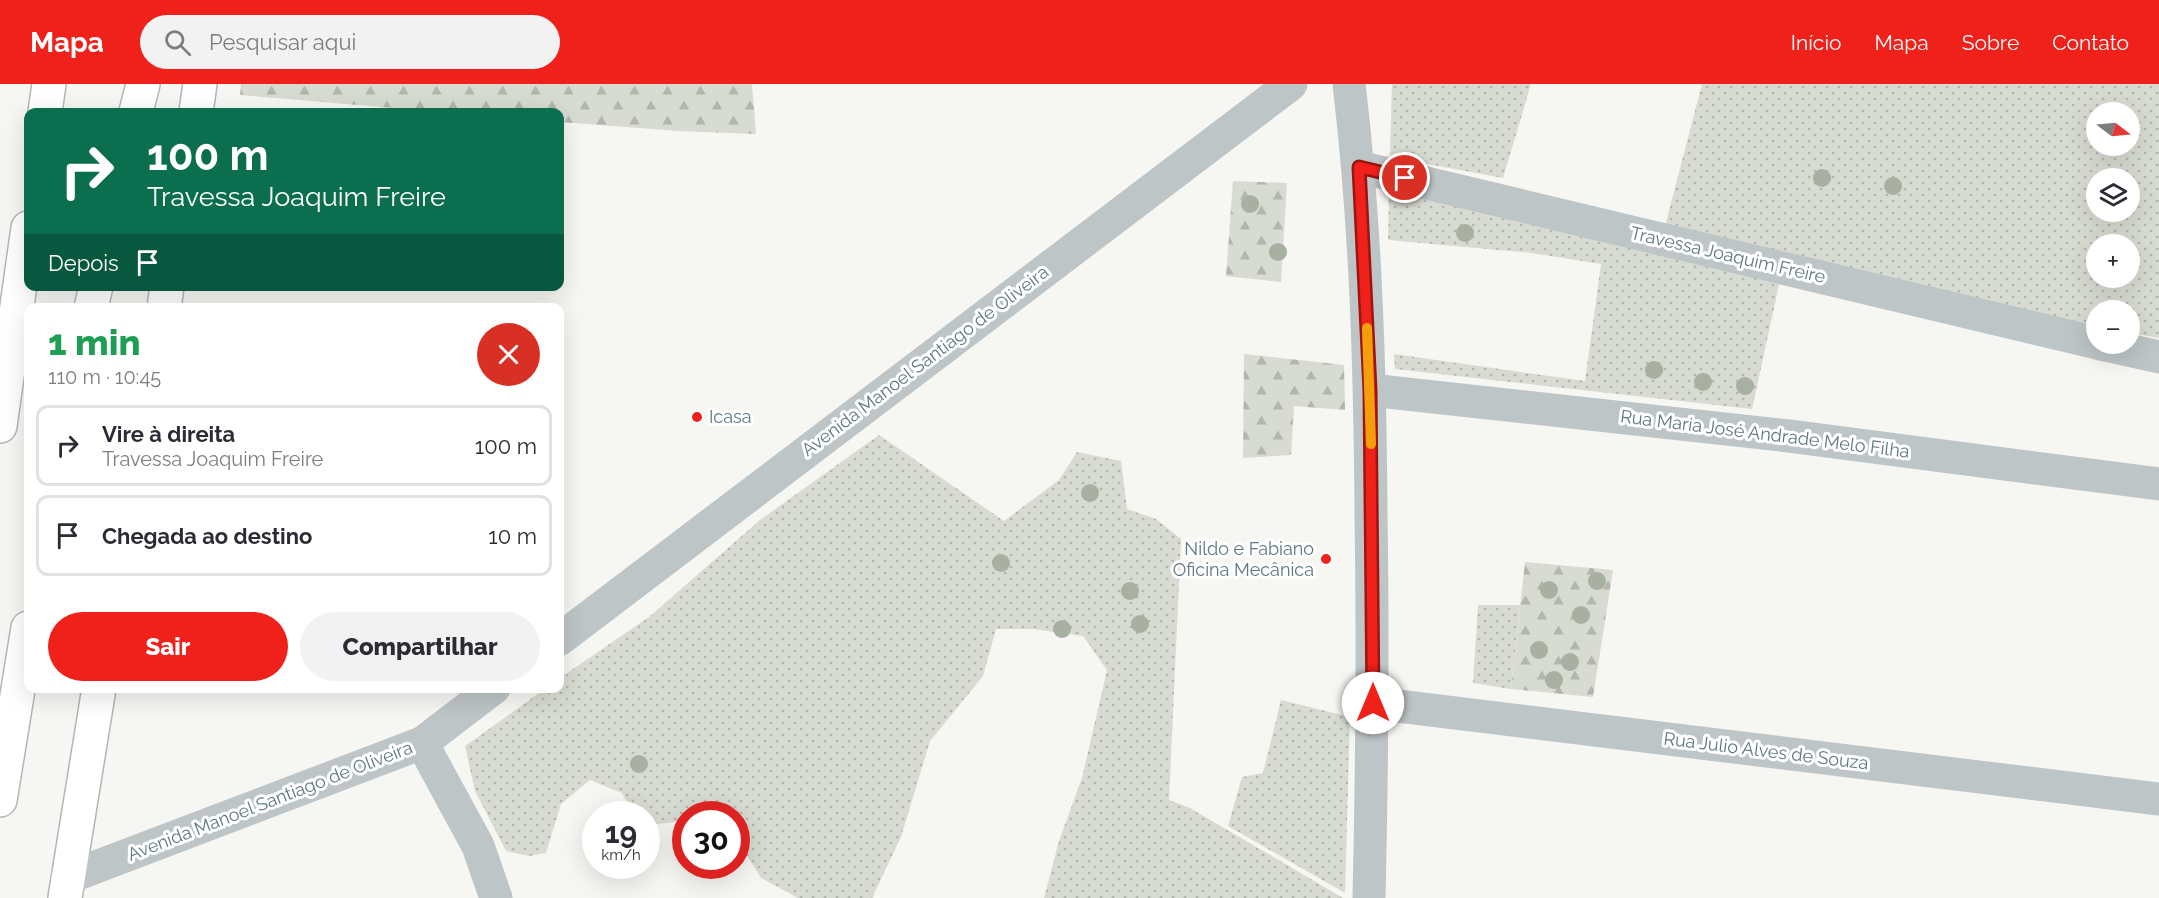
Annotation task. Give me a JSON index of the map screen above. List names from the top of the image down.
{
  "streets": {
    "street": [
      "Travessa Joaquim Freire",
      "Avenida Manoel Santiago de Oliveira",
      "Rua Maria José Andrade Melo Filha",
      "Rua Julio Alves de Souza"
    ]
  },
  "places": ["Icasa", "Nildo e Fabiano Oficina Mecânica"],
  "north": "right",
  "page": {
    "header": "Mapa",
    "search": "Pesquisar aqui",
    "nav": [
      "Início",
      "Mapa",
      "Sobre",
      "Contato"
    ],
    "map_buttons": ["+", "−"],
    "turn": ["100 m", "Travessa Joaquim Freire"],
    "then": "Depois",
    "heading": ["1 min", "110 m · 10:45"],
    "list": [
      {
        "name": "Vire à direita",
        "note": "Travessa Joaquim Freire",
        "value": "100 m"
      },
      {
        "name": "Chegada ao destino",
        "value": "10 m"
      }
    ],
    "buttons": ["Sair", "Compartilhar"],
    "speed": "19 km/h",
    "limit": "30"
  }
}
